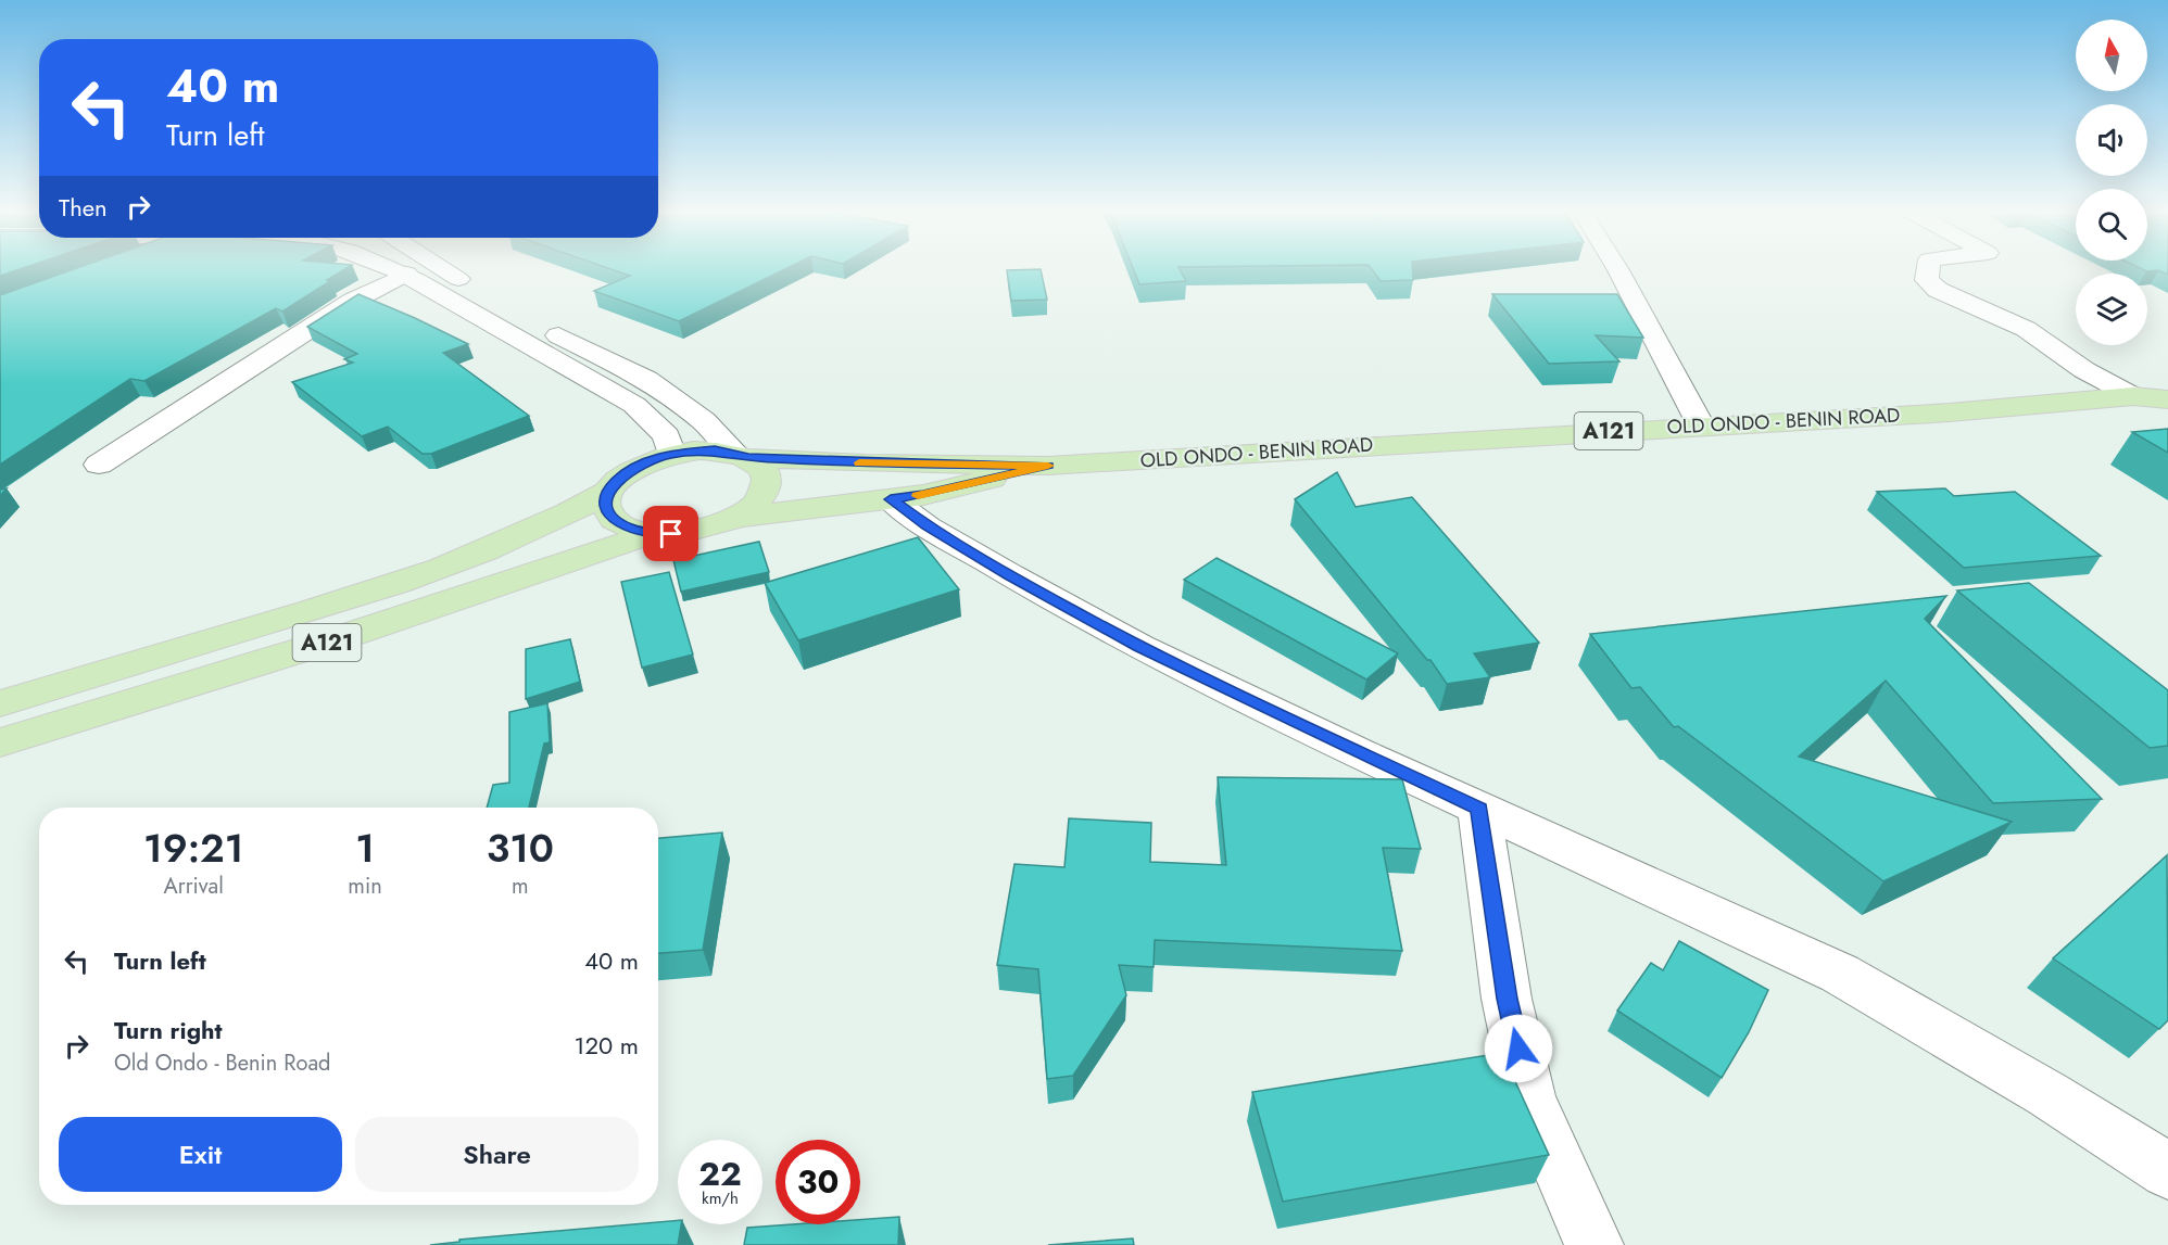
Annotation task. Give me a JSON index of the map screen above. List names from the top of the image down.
{
  "streets": {
    "main road": ["OLD ONDO - BENIN ROAD", "A121"]
  },
  "north": "top",
  "page": {
    "turn": ["40 m", "Turn left"],
    "then": "Then",
    "eta": [
      "19:21",
      "Arrival",
      "1",
      "min",
      "310",
      "m"
    ],
    "list": [
      {
        "name": "Turn left",
        "value": "40 m"
      },
      {
        "name": "Turn right",
        "note": "Old Ondo - Benin Road",
        "value": "120 m"
      }
    ],
    "buttons": ["Exit", "Share"],
    "speed": "22 km/h",
    "limit": "30"
  }
}
